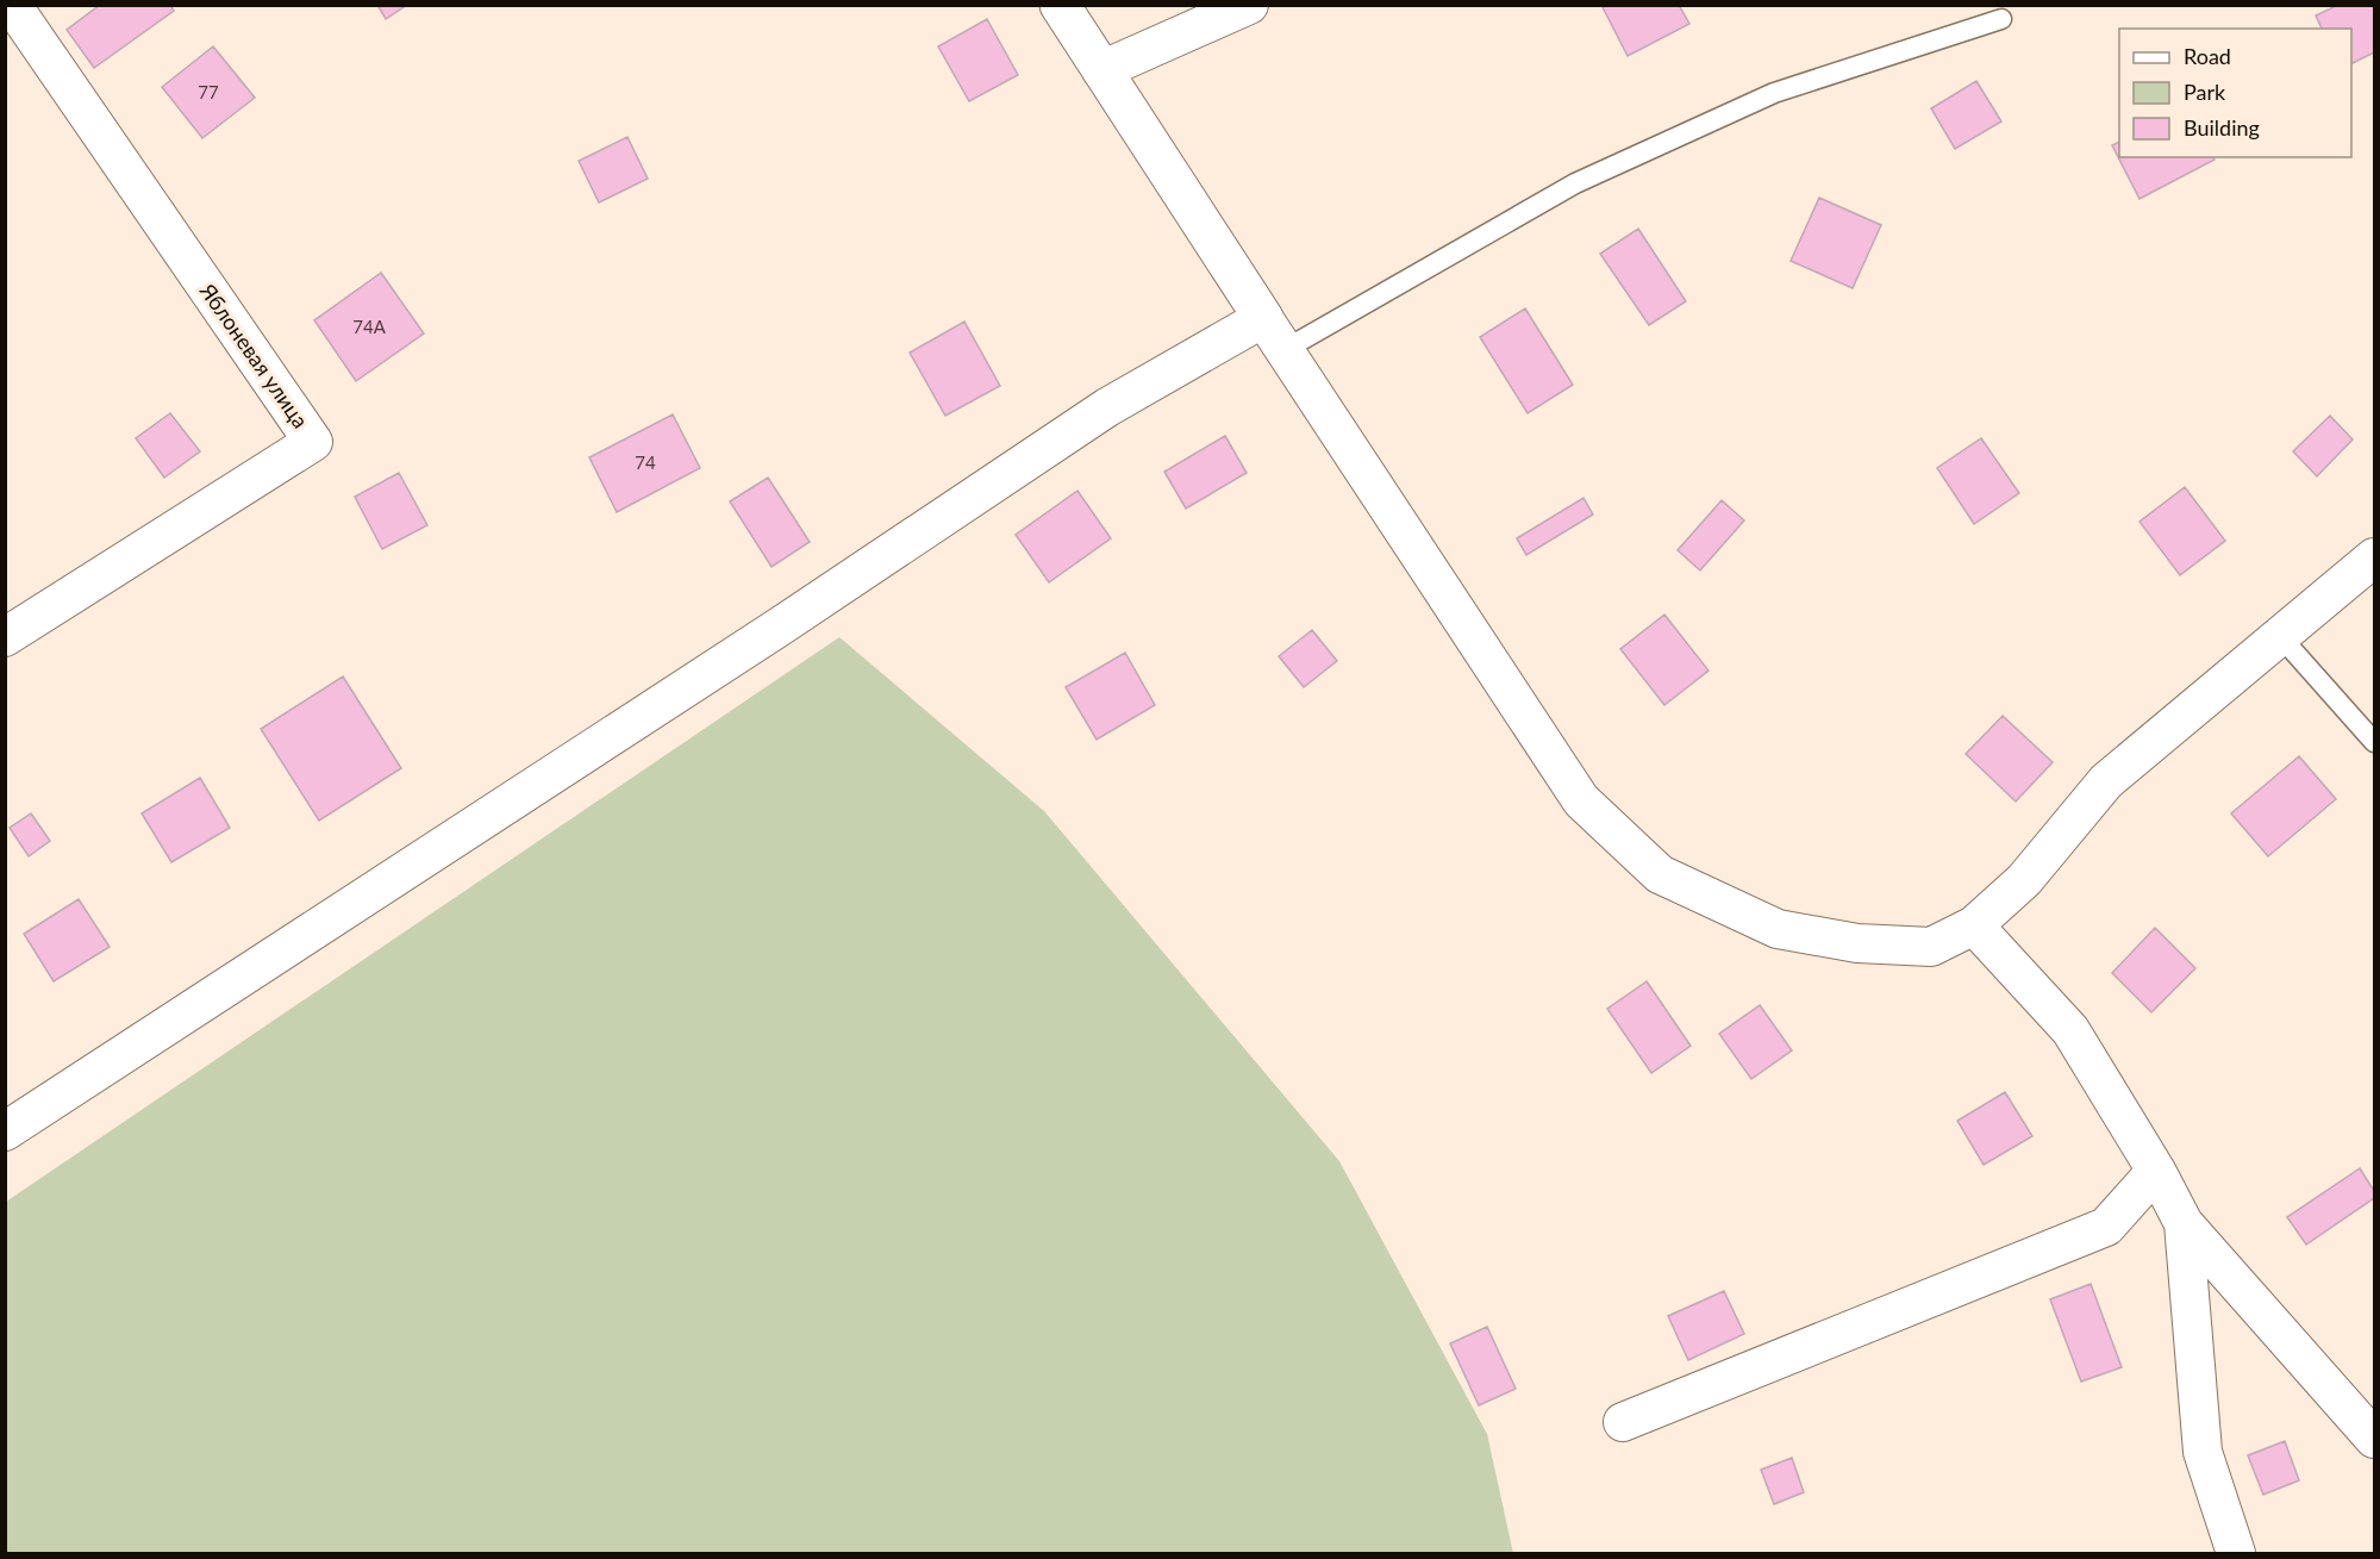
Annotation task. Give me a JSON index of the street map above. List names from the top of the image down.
{
  "streets": {
    "street": ["Яблоневая улица"]
  },
  "house_numbers": ["77", "74А", "74"],
  "legend": ["Road", "Park", "Building"]
}
